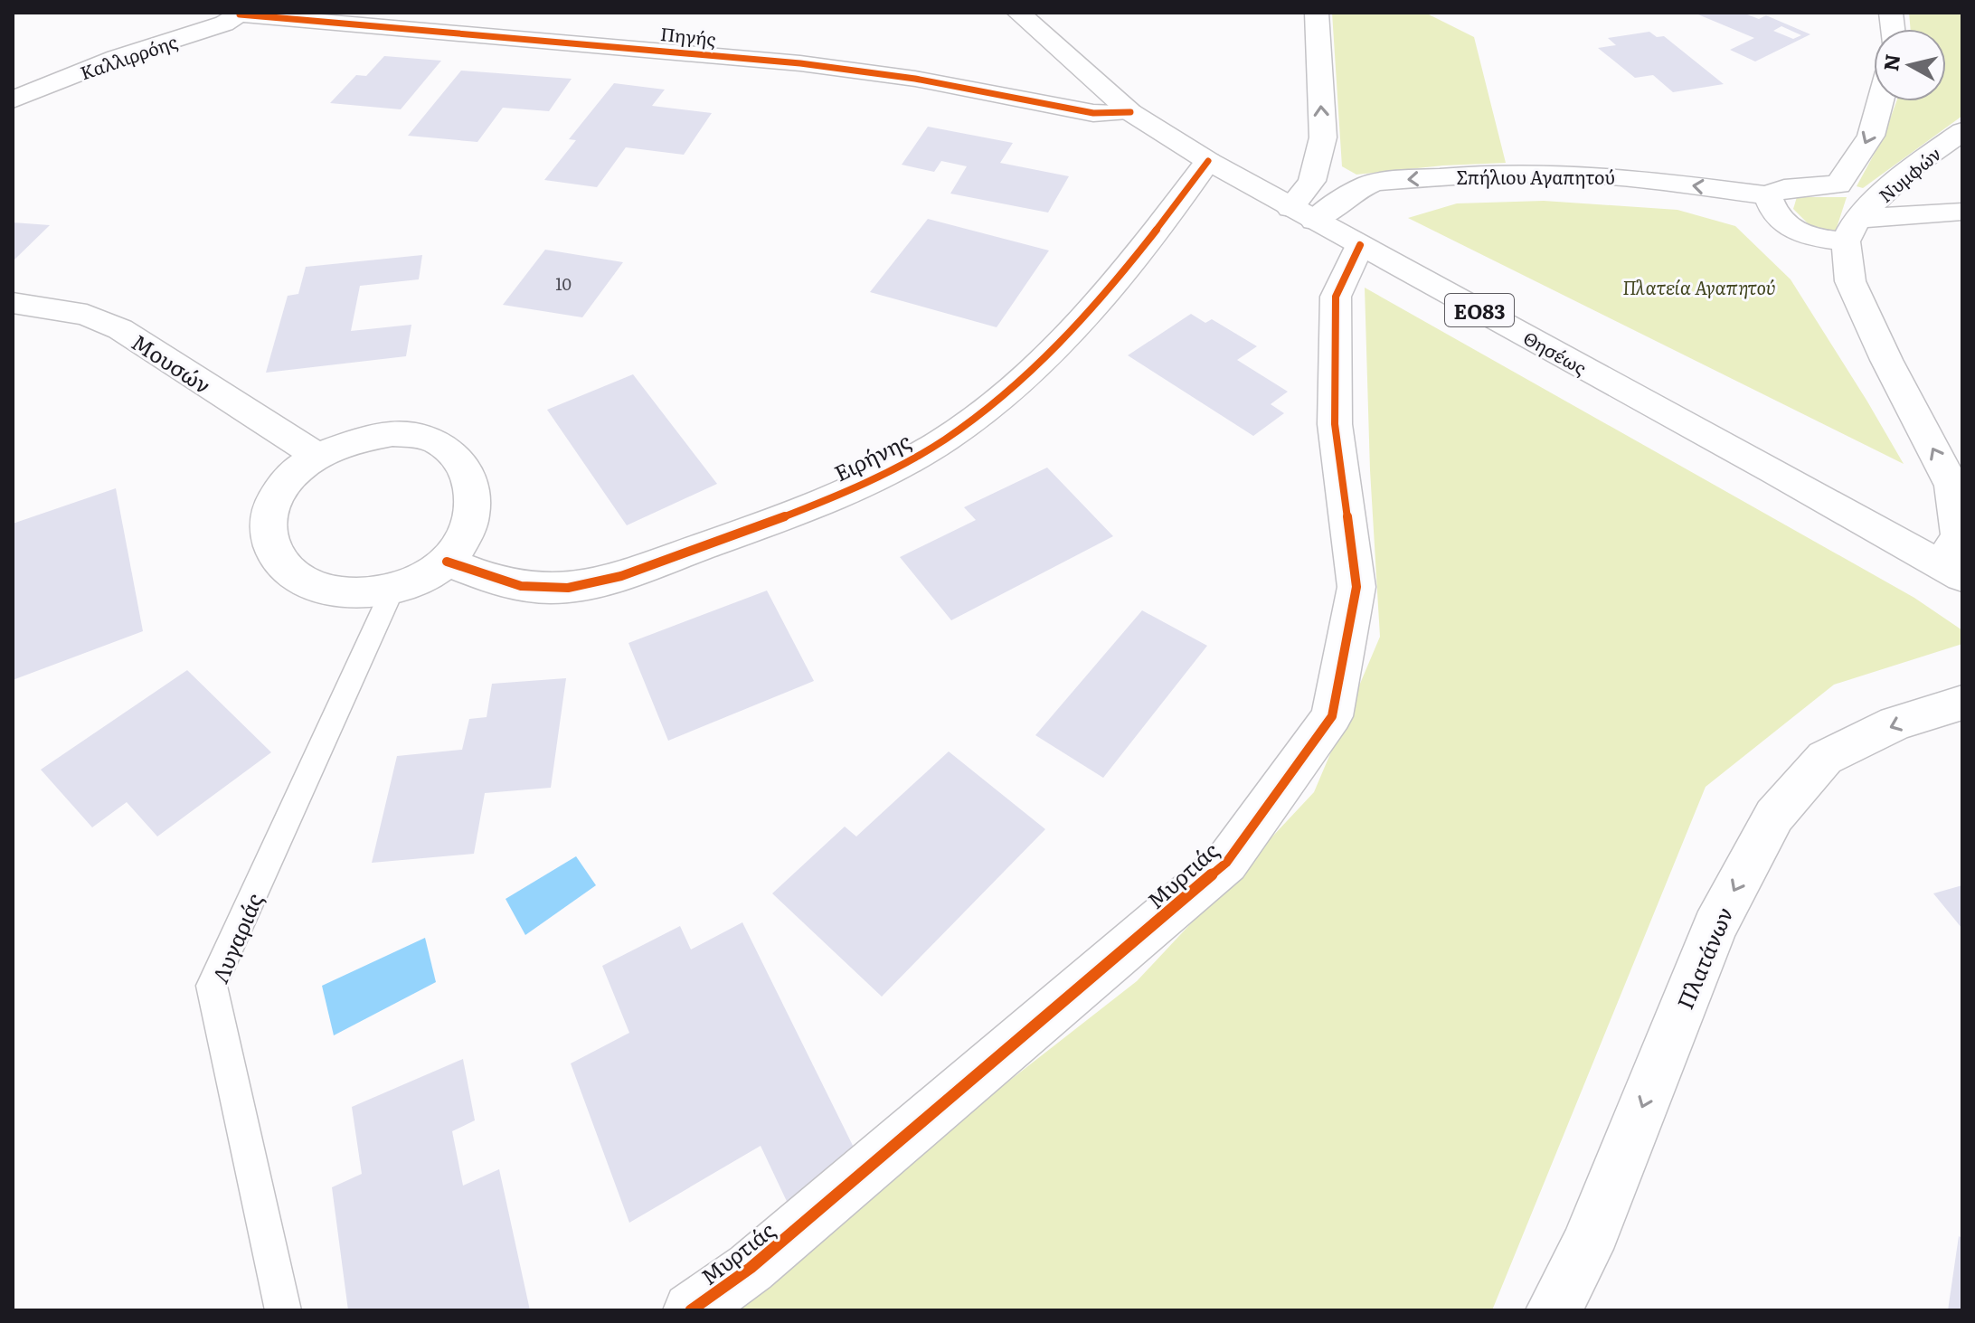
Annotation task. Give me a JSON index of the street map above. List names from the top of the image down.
{
  "streets": {
    "street": [
      "Πηγής",
      "Καλλιρρόης",
      "Νυμφών",
      "Σπήλιου Αγαπητού",
      "ΕΟ83",
      "Θησέως",
      "Μουσών",
      "Ειρήνης",
      "Μυρτιάς",
      "Πλατάνων"
    ],
    "lane": ["Λυγαριάς"]
  },
  "crossings": [
    ["Πηγής", "Καλλιρρόης"],
    ["Πηγής", "Θησέως"],
    ["Σπήλιου Αγαπητού", "Θησέως"],
    ["Θησέως", "Ειρήνης"],
    ["Θησέως", "Μυρτιάς"],
    ["Μουσών", "Ειρήνης"],
    ["Μουσών", "Λυγαριάς"],
    ["Ειρήνης", "Λυγαριάς"]
  ],
  "one_way": ["Σπήλιου Αγαπητού", "Πλατάνων"],
  "parks": ["Πλατεία Αγαπητού"],
  "house_numbers": ["10"],
  "north": "left"
}
